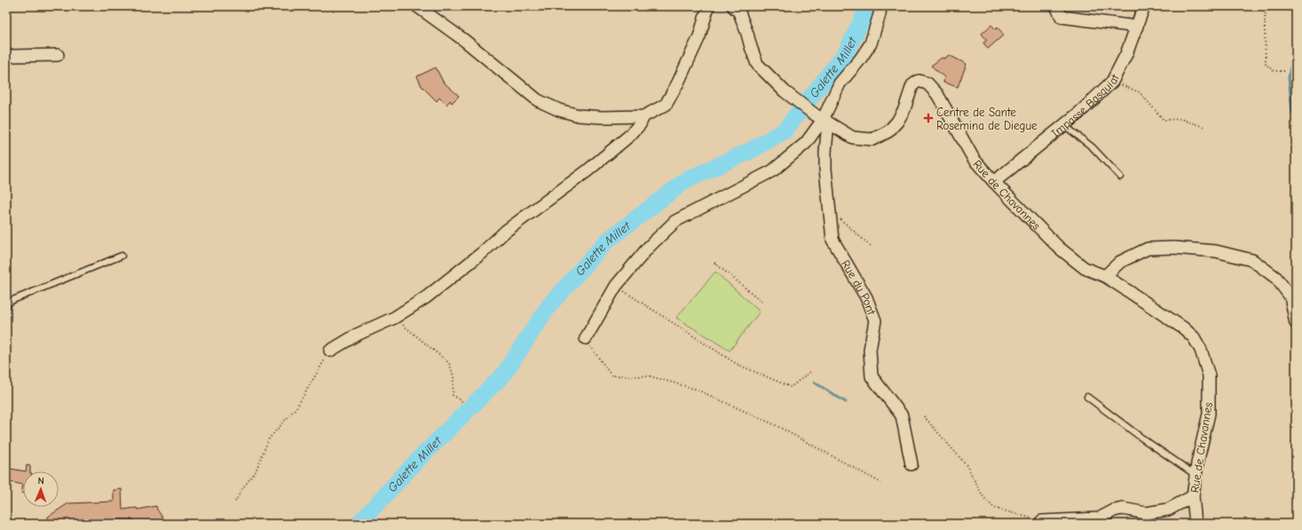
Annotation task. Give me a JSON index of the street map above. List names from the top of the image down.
{
  "streets": {
    "street": ["Impasse Basquiat", "Rue de Chavannes", "Rue du Pont"]
  },
  "crossings": [
    ["Impasse Basquiat", "Rue de Chavannes"],
    ["Rue de Chavannes", "Rue du Pont"]
  ],
  "water": ["Galette Millet"],
  "places": {
    "health": ["Centre de Sante Rosemina de Diegue"]
  },
  "north": "top"
}
